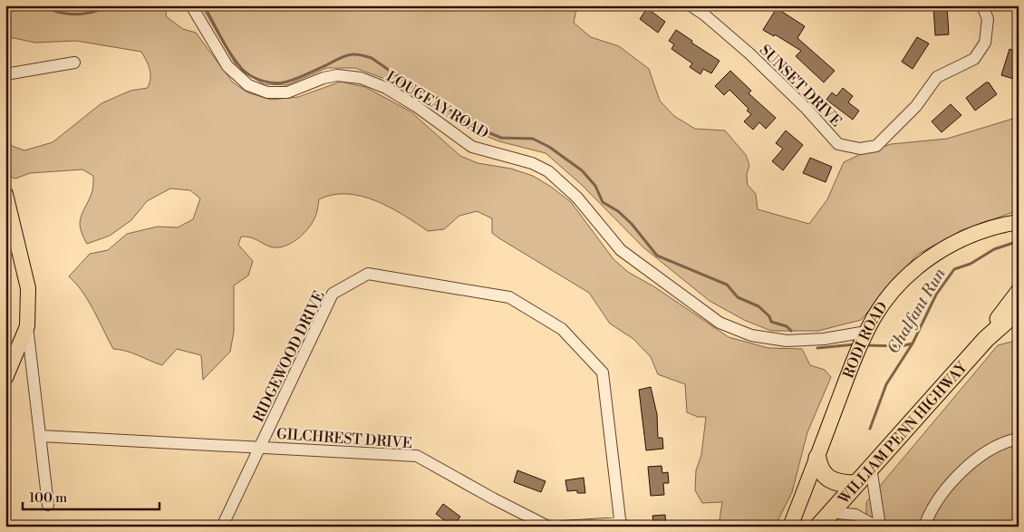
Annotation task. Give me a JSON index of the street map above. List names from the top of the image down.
{
  "streets": {
    "highway": ["WILLIAM PENN HIGHWAY"],
    "main road": ["RODI ROAD"],
    "street": [
      "SUNSET DRIVE",
      "LOUGEAY ROAD",
      "RIDGEWOOD DRIVE",
      "GILCHREST DRIVE"
    ]
  },
  "crossings": [
    ["LOUGEAY ROAD", "RODI ROAD"],
    ["RIDGEWOOD DRIVE", "GILCHREST DRIVE"]
  ],
  "water": ["Chalfant Run"],
  "scale_bar": "100 m"
}
